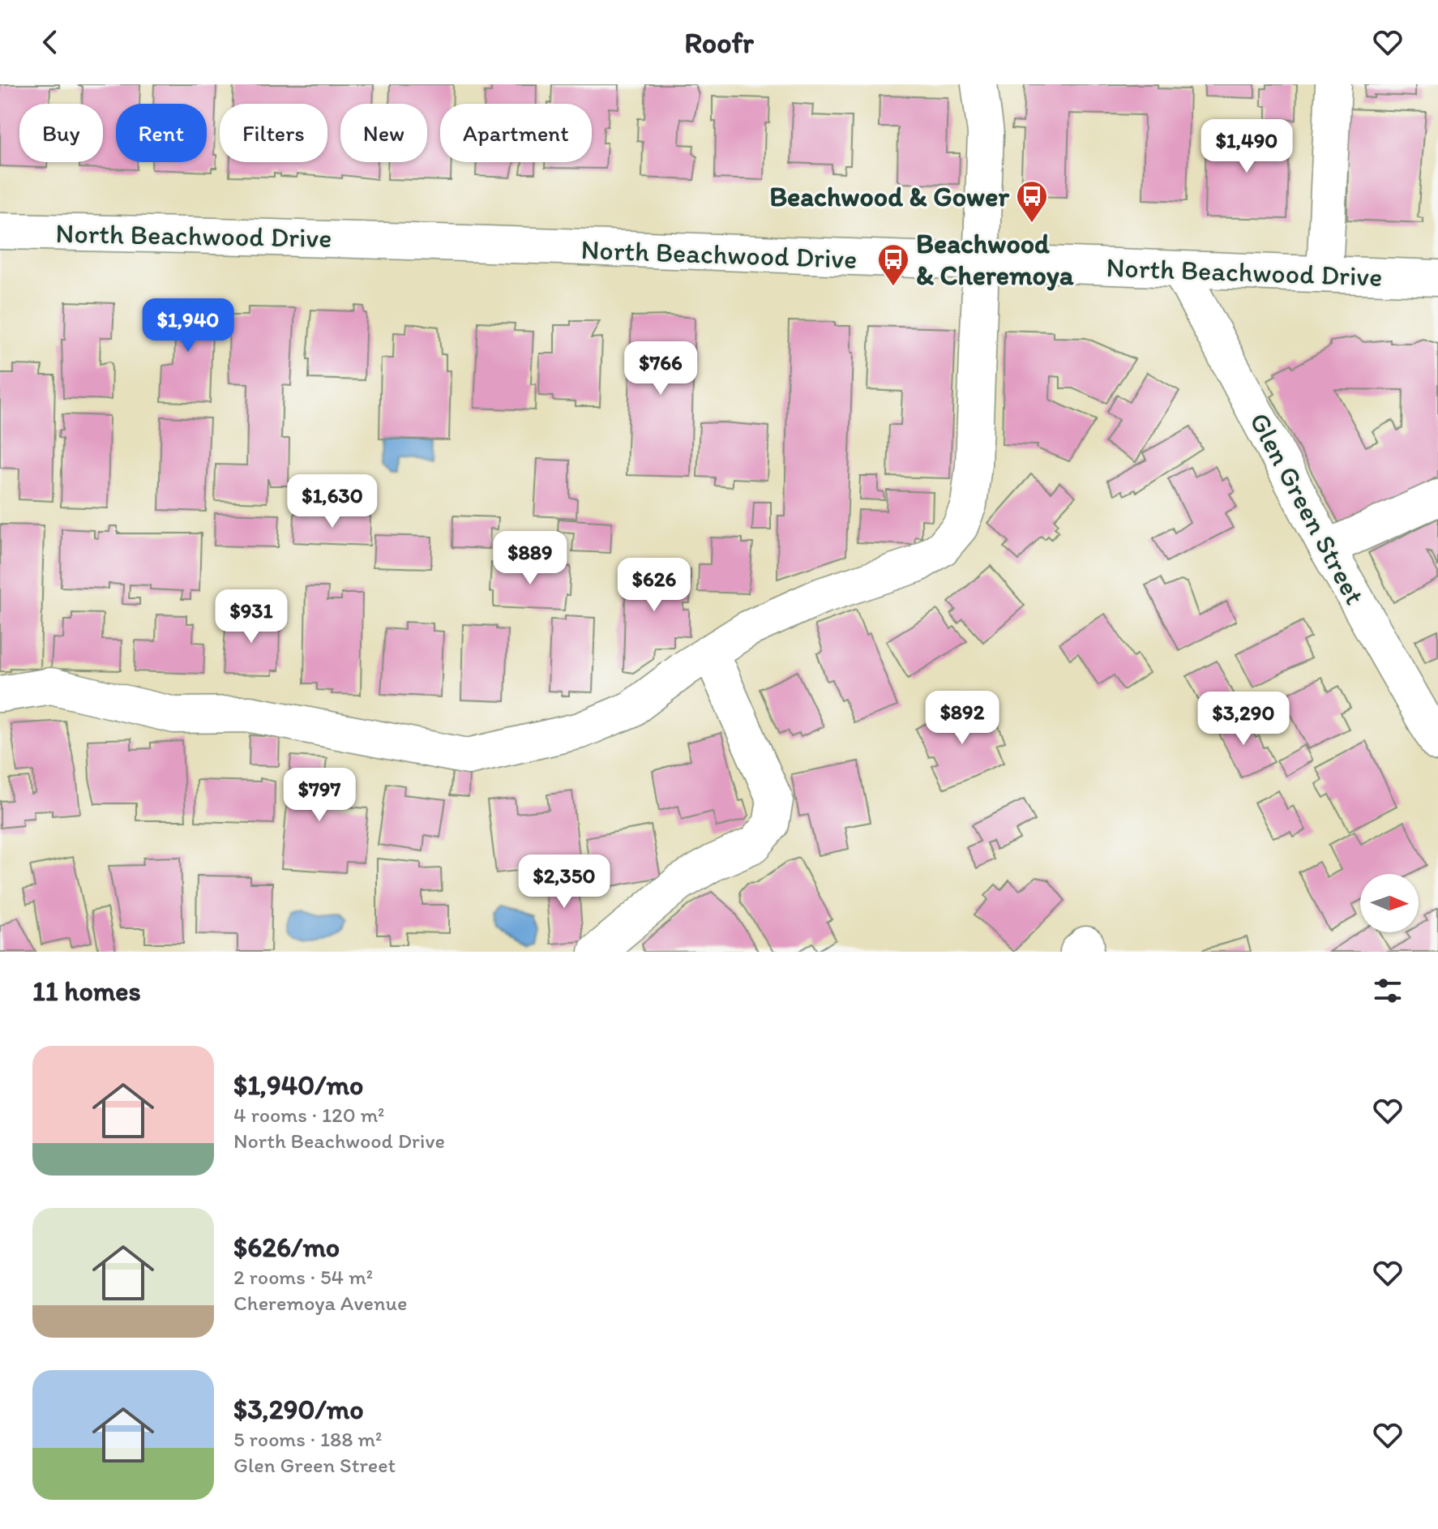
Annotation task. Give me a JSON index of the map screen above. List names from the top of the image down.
{
  "streets": {
    "street": ["North Beachwood Drive", "Glen Green Street"]
  },
  "crossings": [
    ["North Beachwood Drive", "Glen Green Street"]
  ],
  "places": {
    "bus stop": ["Beachwood & Gower", "Beachwood & Cheremoya"]
  },
  "north": "right",
  "page": {
    "header": "Roofr",
    "chip": [
      "Buy",
      "Rent",
      "Filters",
      "New",
      "Apartment"
    ],
    "price": [
      "$1,490",
      "$1,940",
      "$766",
      "$1,630",
      "$889",
      "$626",
      "$931",
      "$892",
      "$3,290",
      "$797",
      "$2,350"
    ],
    "heading": "11 homes",
    "list": [
      {
        "name": "$1,940/mo",
        "note": "4 rooms · 120 m² · North Beachwood Drive"
      },
      {
        "name": "$626/mo",
        "note": "2 rooms · 54 m² · Cheremoya Avenue"
      },
      {
        "name": "$3,290/mo",
        "note": "5 rooms · 188 m² · Glen Green Street"
      }
    ]
  }
}
